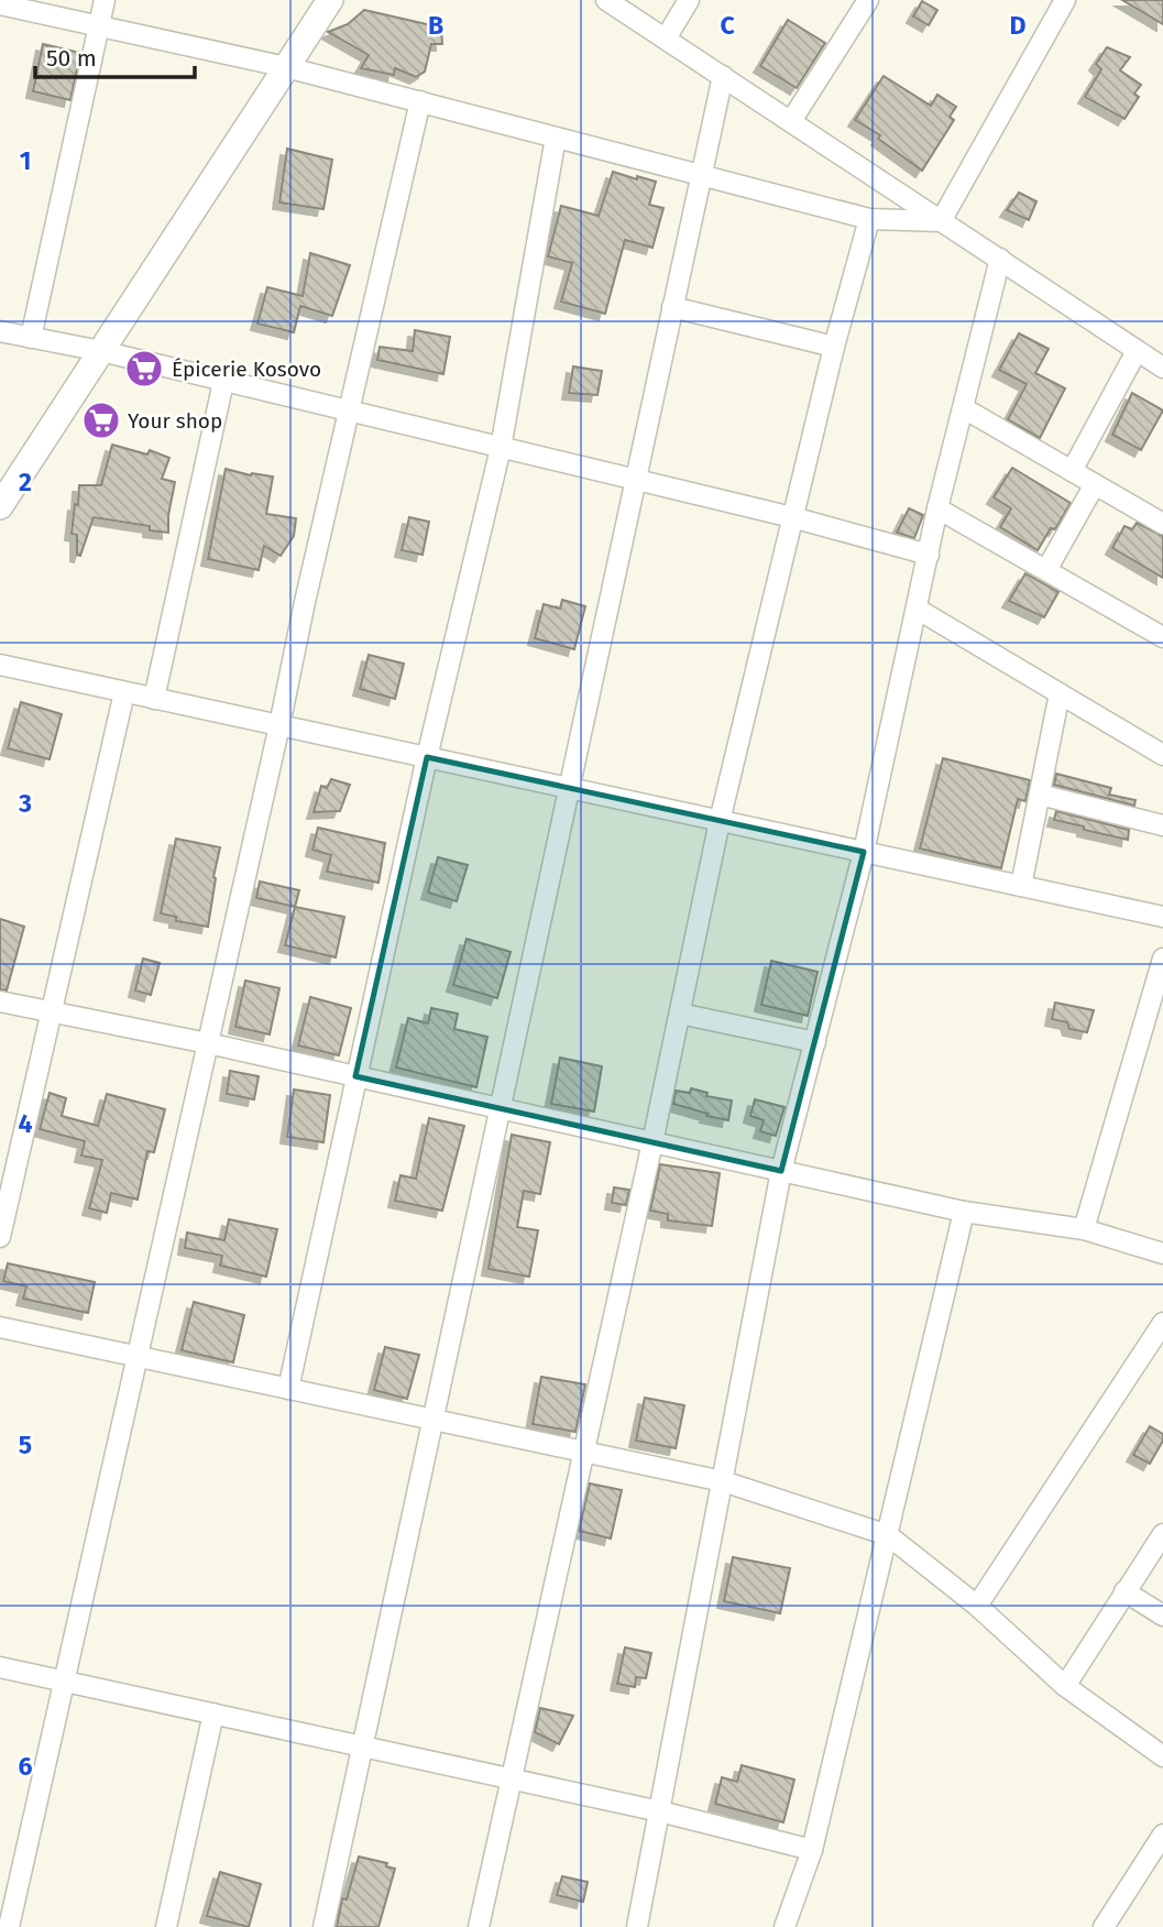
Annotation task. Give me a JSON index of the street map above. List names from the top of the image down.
{
  "places": {
    "supermarket": ["Épicerie Kosovo", "Your shop"]
  },
  "scale_bar": "50 m",
  "grid": {
    "columns": ["B", "C", "D"],
    "rows": [
      "1",
      "2",
      "3",
      "4",
      "5",
      "6"
    ]
  }
}
